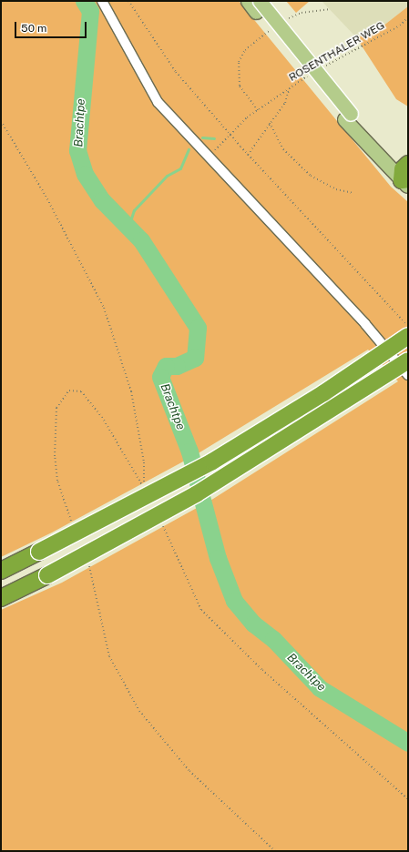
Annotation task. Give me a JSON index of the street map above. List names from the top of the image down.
{
  "streets": {
    "path": ["ROSENTHALER WEG"]
  },
  "water": ["Brachtpe"],
  "scale_bar": "50 m"
}
